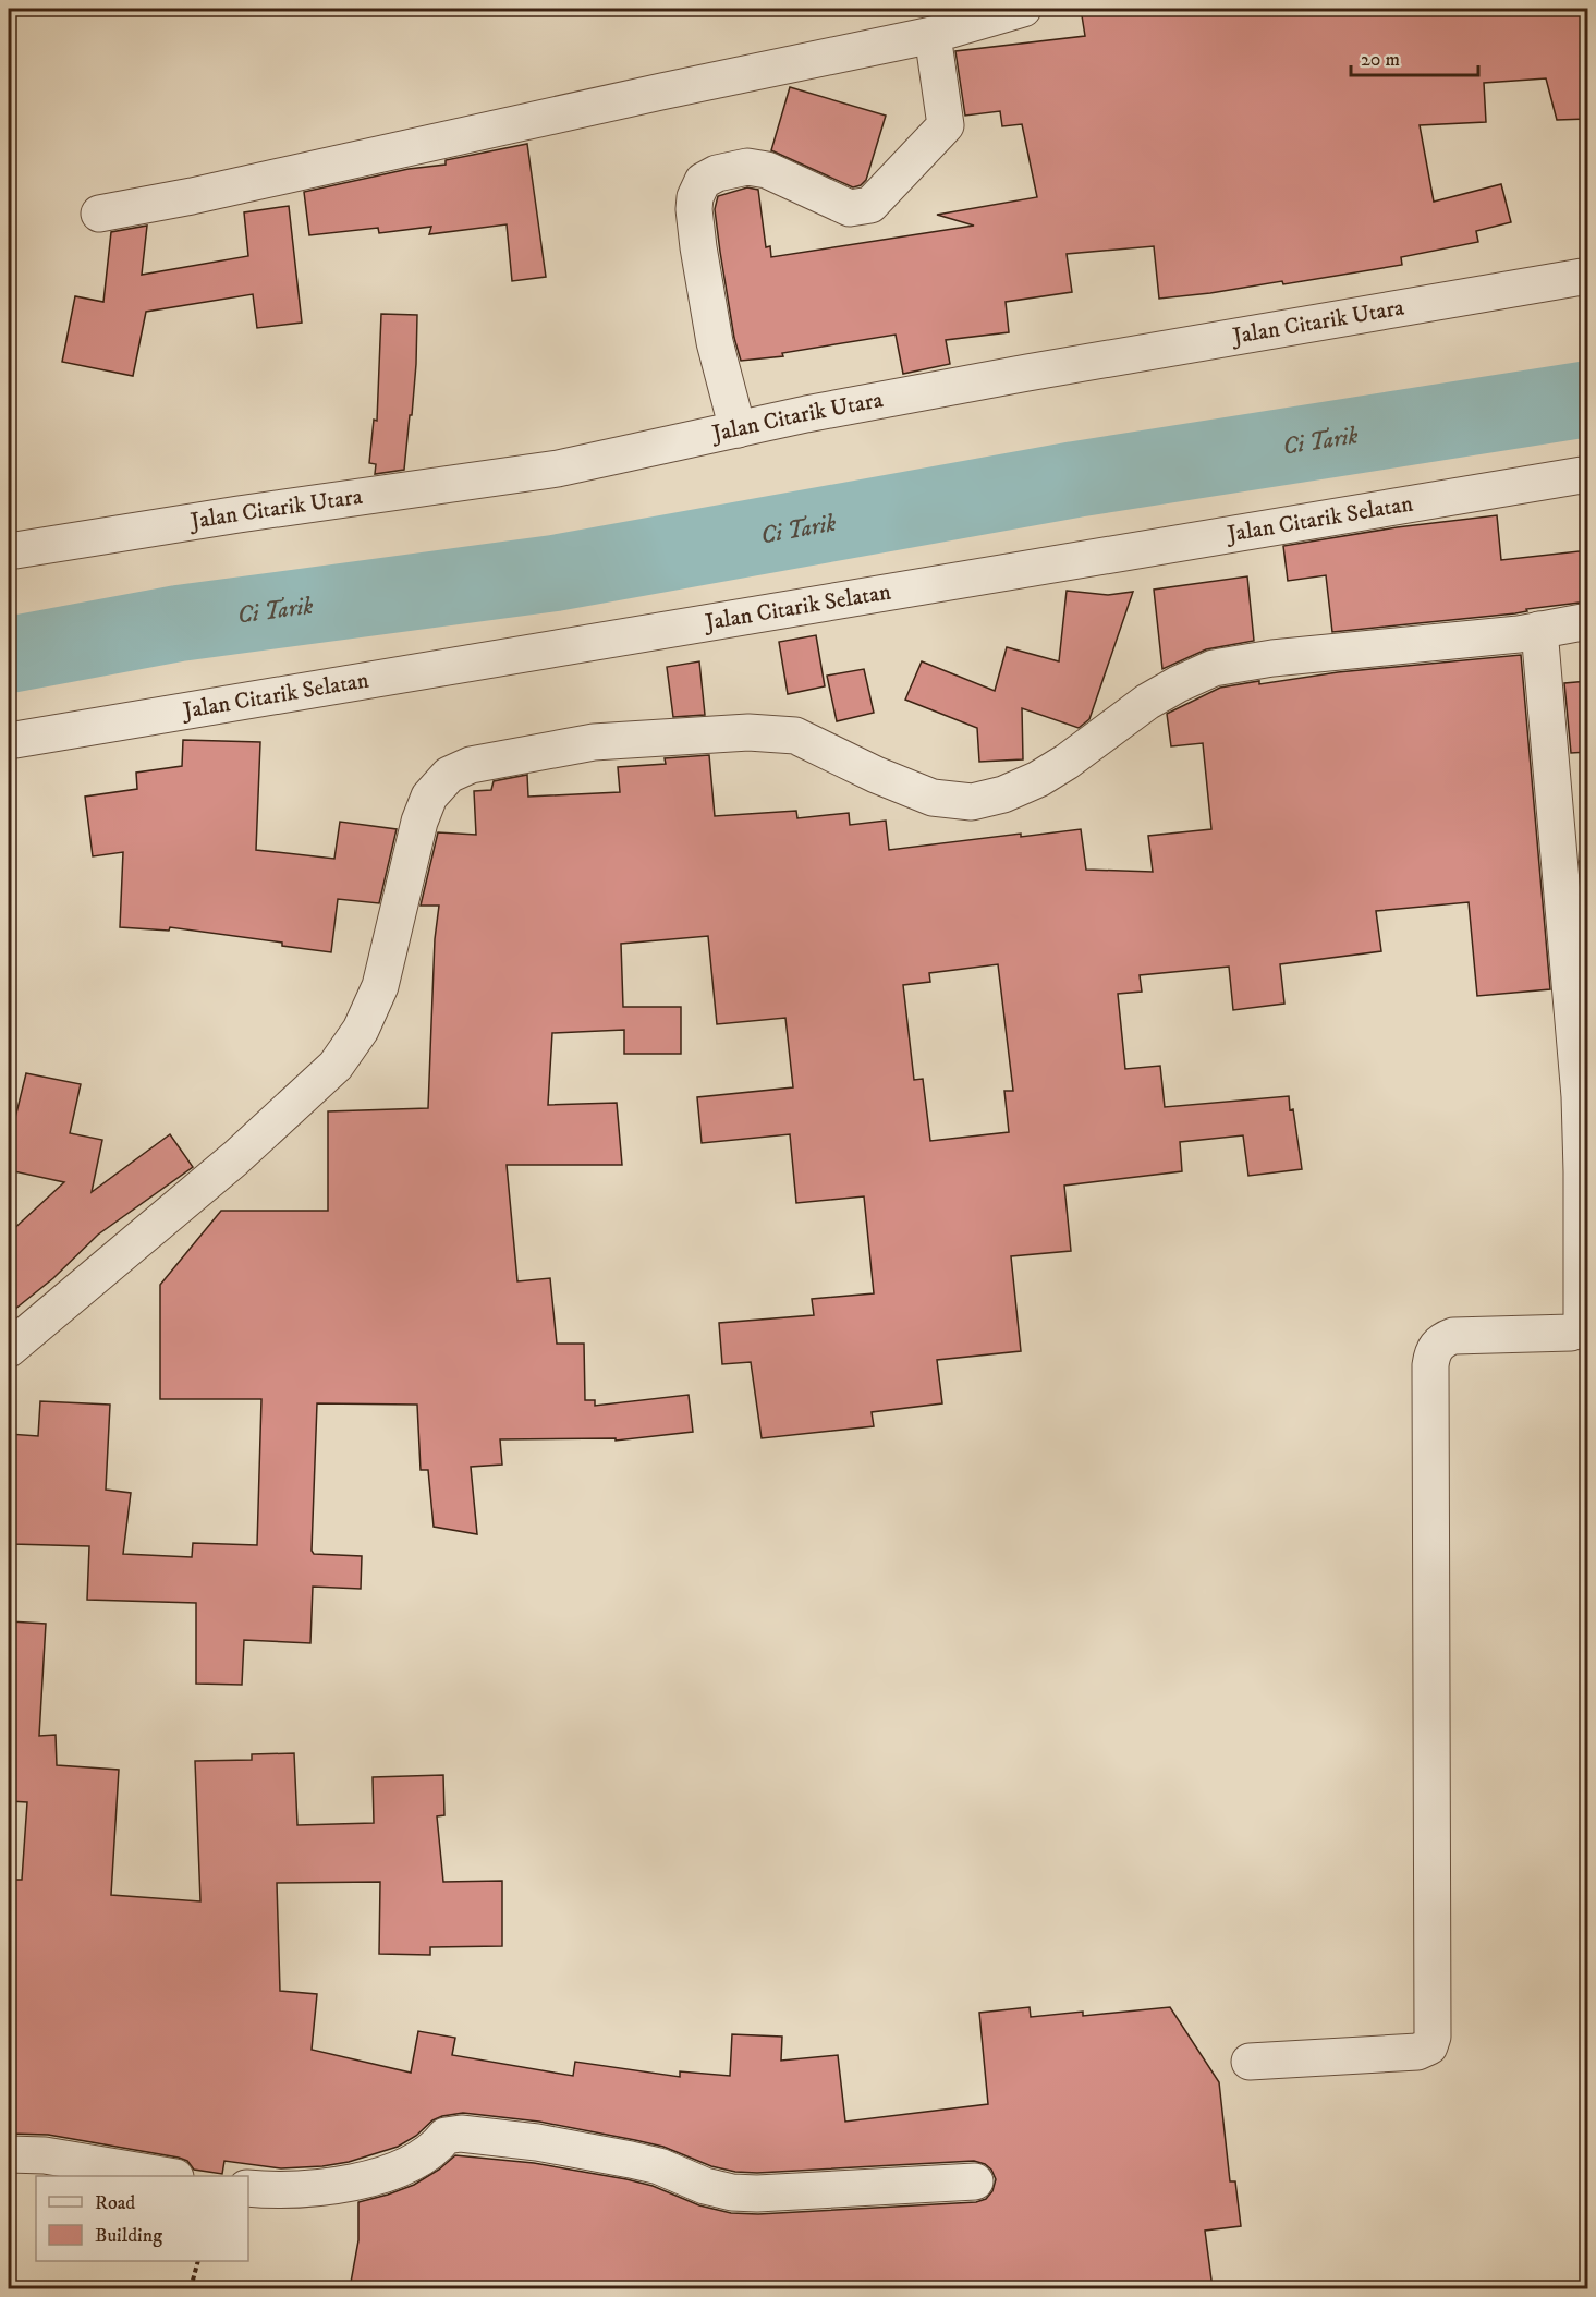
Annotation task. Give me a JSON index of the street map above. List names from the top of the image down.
{
  "streets": {
    "street": ["Jalan Citarik Utara", "Jalan Citarik Selatan"]
  },
  "water": ["Ci Tarik"],
  "legend": ["Road", "Building"],
  "scale_bar": "20 m"
}
